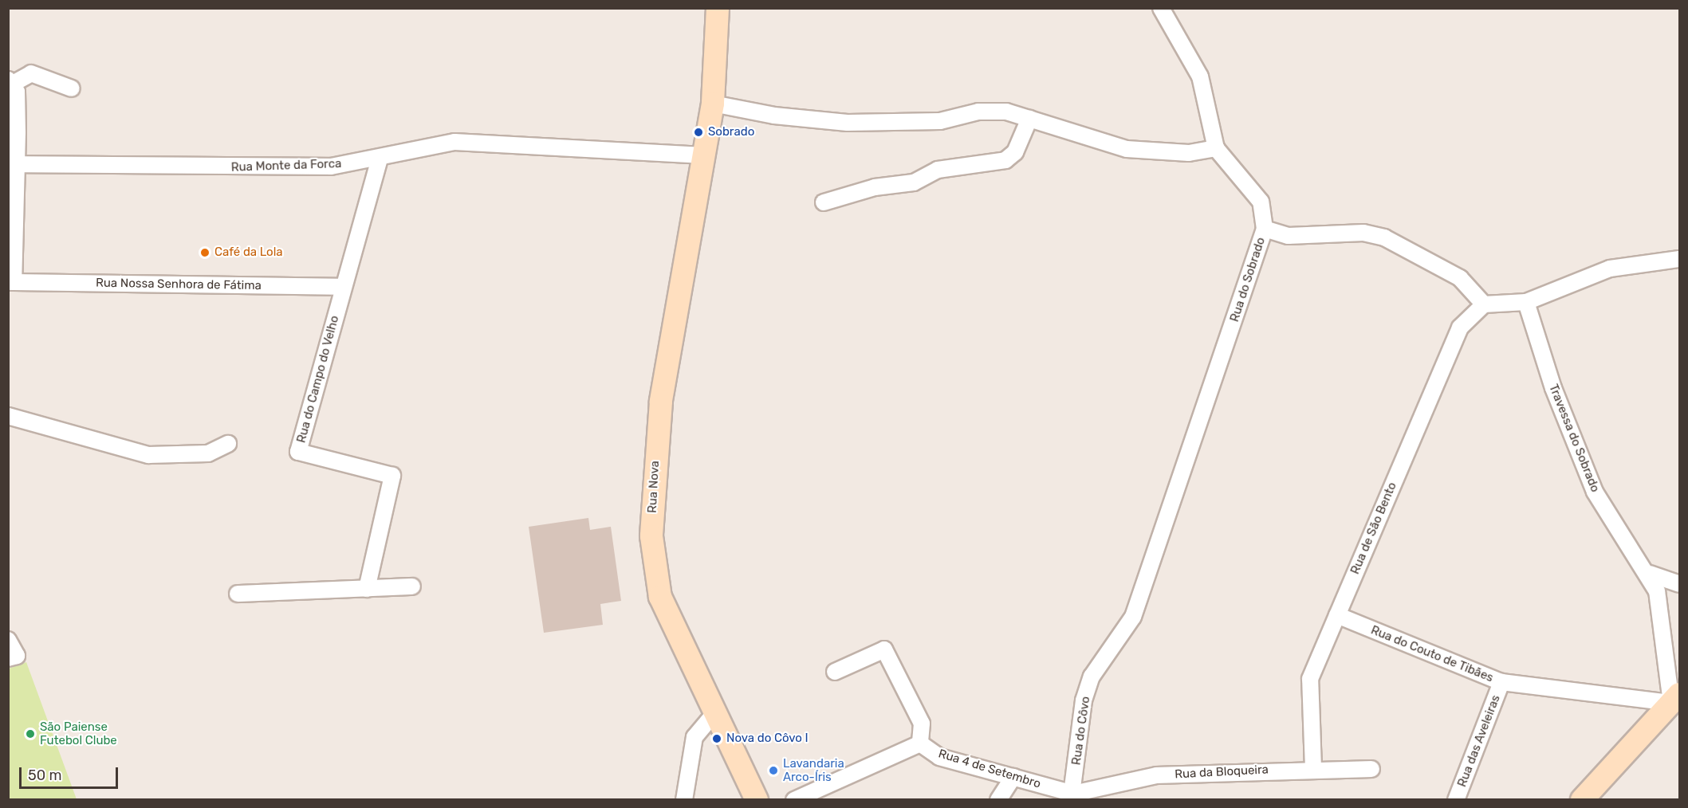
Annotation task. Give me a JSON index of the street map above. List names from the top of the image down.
{
  "streets": {
    "street": [
      "Rua Monte da Forca",
      "Rua do Sobrado",
      "Rua Nossa Senhora de Fátima",
      "Rua do Campo do Velho",
      "Travessa do Sobrado",
      "Rua Nova",
      "Rua de São Bento",
      "Rua do Couto de Tibães",
      "Rua do Côvo",
      "Rua das Aveleiras",
      "Rua 4 de Setembro",
      "Rua da Bloqueira"
    ]
  },
  "crossings": [
    ["Rua Monte da Forca", "Rua do Campo do Velho"],
    ["Rua Monte da Forca", "Rua Nova"],
    ["Rua do Sobrado", "Rua de São Bento"],
    ["Rua do Sobrado", "Rua do Côvo"],
    ["Rua Nossa Senhora de Fátima", "Rua do Campo do Velho"],
    ["Travessa do Sobrado", "Rua do Couto de Tibães"],
    ["Rua de São Bento", "Rua do Couto de Tibães"],
    ["Rua de São Bento", "Rua da Bloqueira"],
    ["Rua do Couto de Tibães", "Rua das Aveleiras"],
    ["Rua do Côvo", "Rua 4 de Setembro"],
    ["Rua do Côvo", "Rua da Bloqueira"],
    ["Rua 4 de Setembro", "Rua da Bloqueira"]
  ],
  "places": [
    "Sobrado",
    "Café da Lola",
    "São Paiense Futebol Clube",
    "Nova do Côvo I",
    "Lavandaria Arco-Íris"
  ],
  "scale_bar": "50 m"
}
